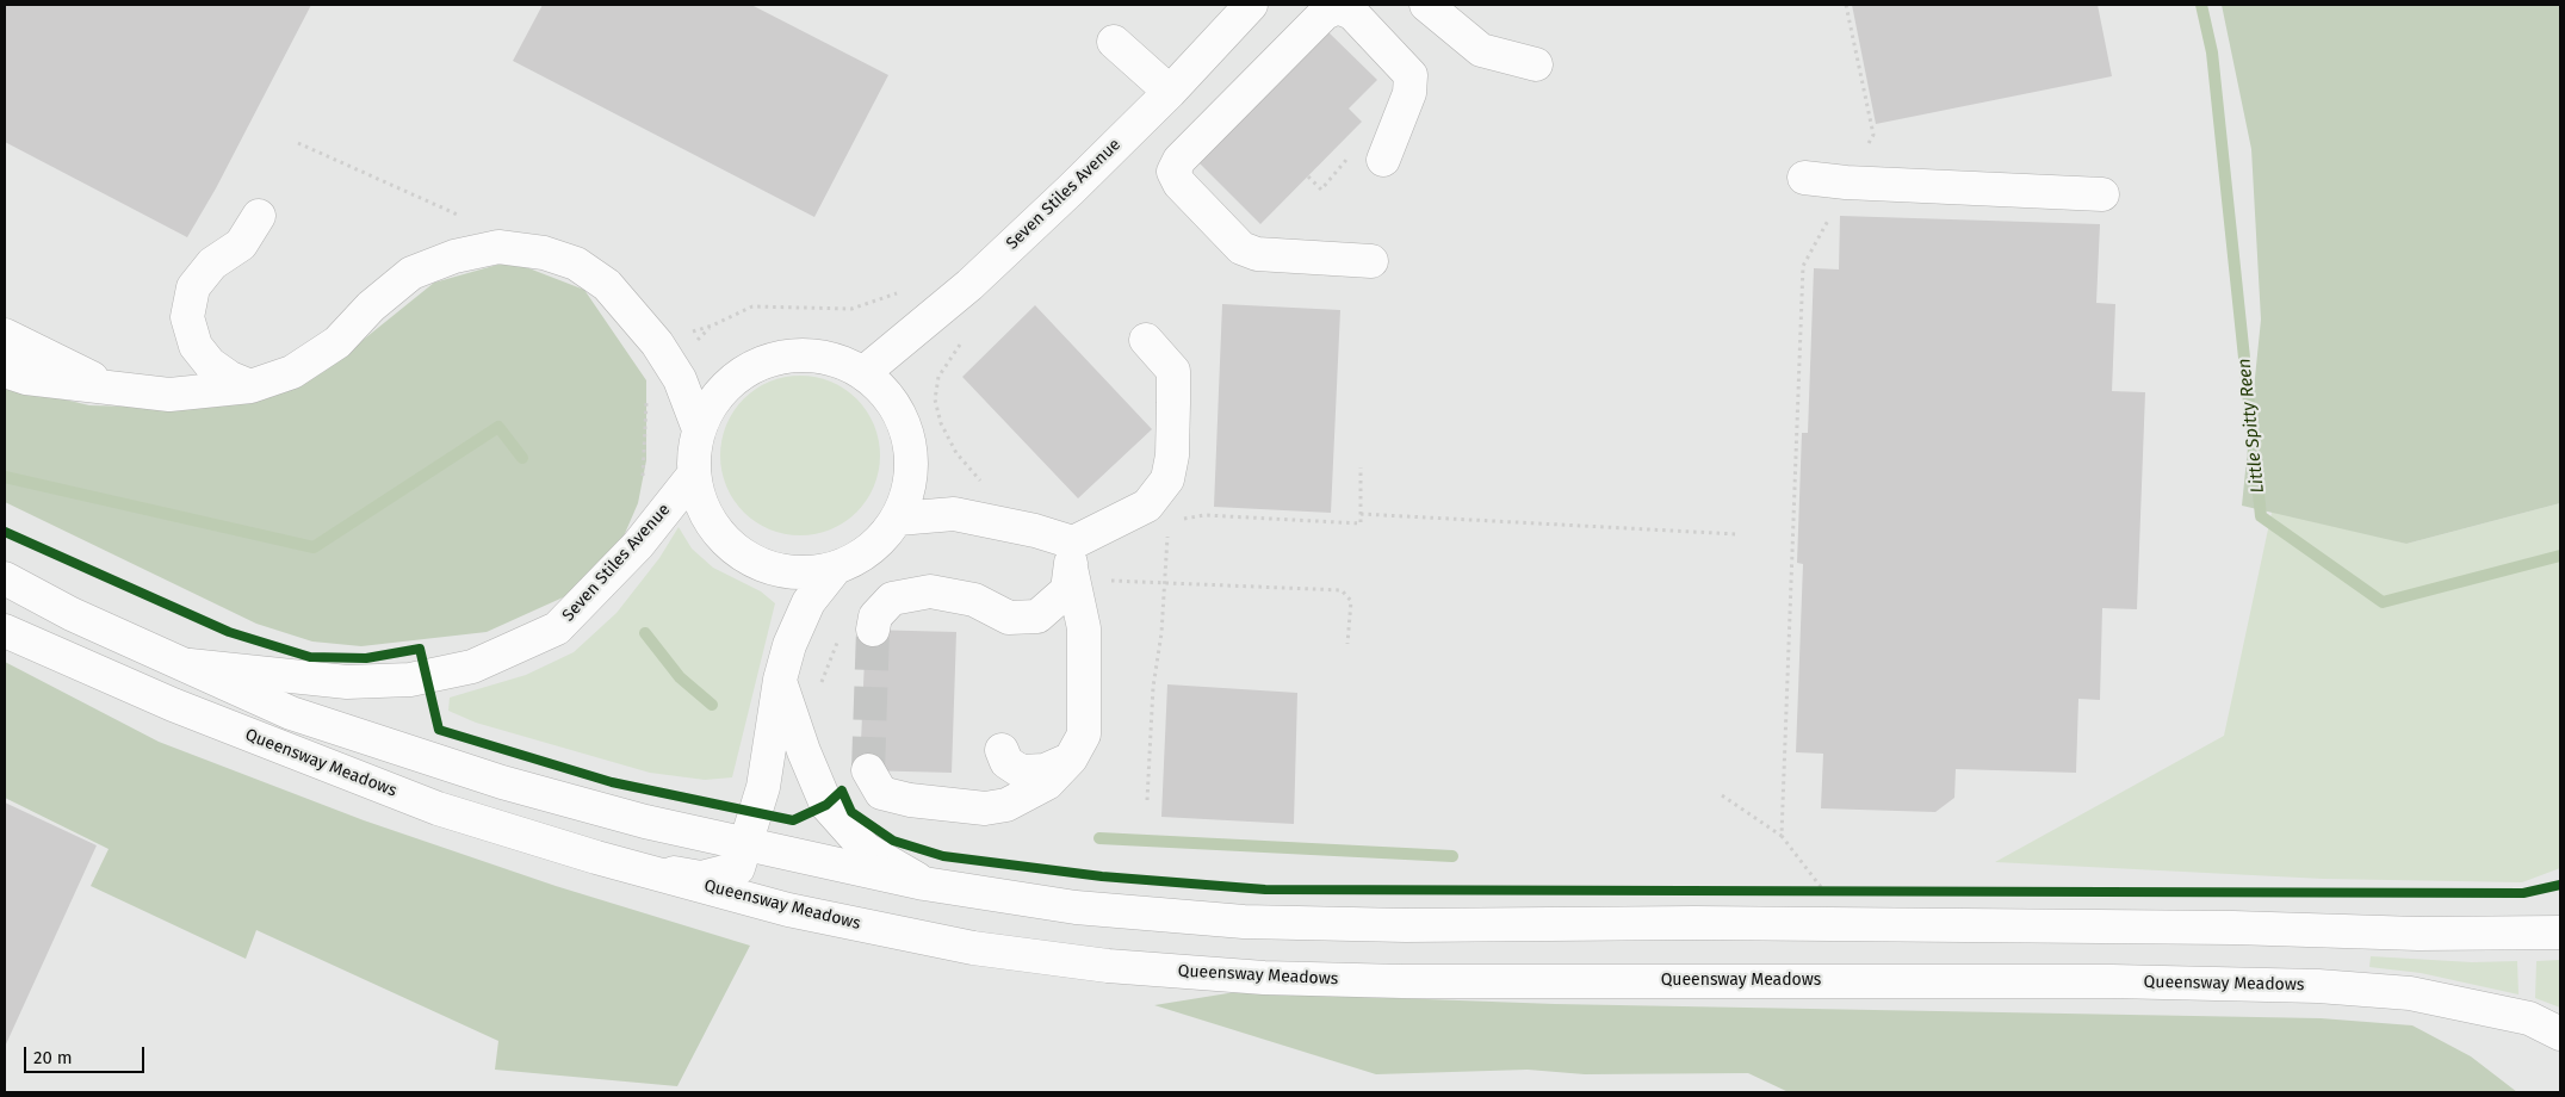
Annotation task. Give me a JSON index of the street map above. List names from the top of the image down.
{
  "streets": {
    "main road": ["Seven Stiles Avenue", "Queensway Meadows"]
  },
  "water": ["Little Spitty Reen"],
  "scale_bar": "20 m"
}
